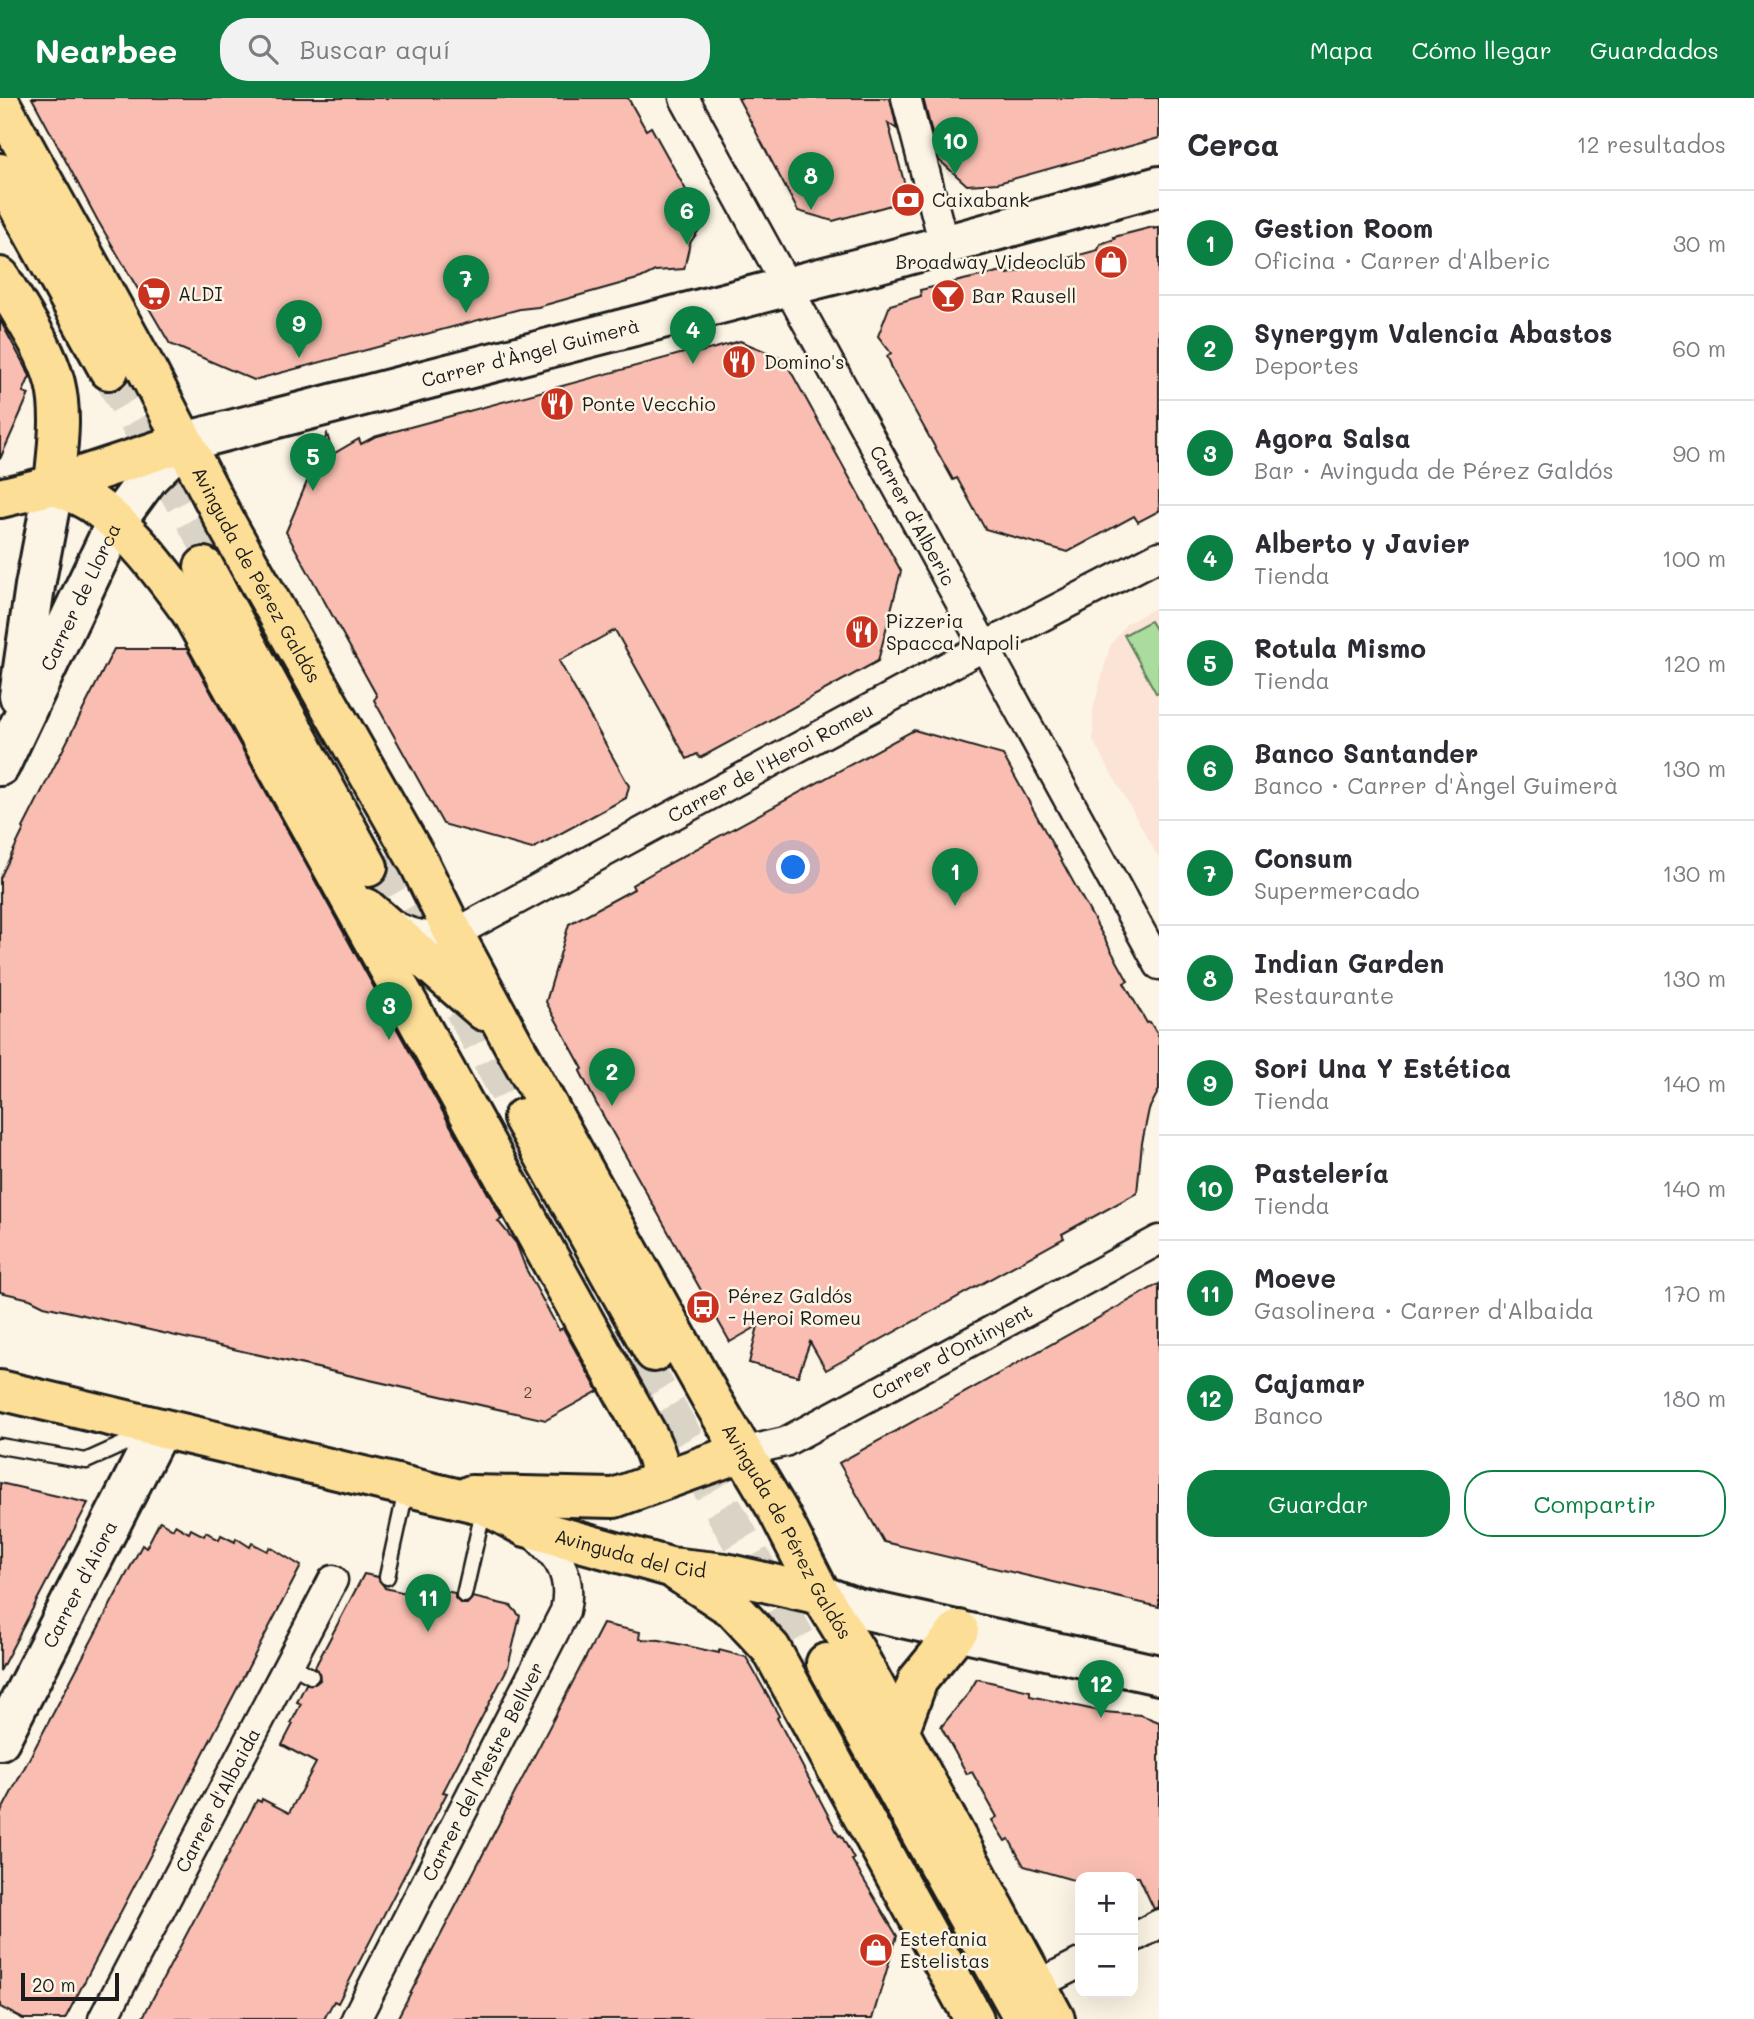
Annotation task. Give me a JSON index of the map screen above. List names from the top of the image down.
{
  "streets": {
    "main road": [
      "Carrer d'Àngel Guimerà",
      "Avinguda de Pérez Galdós",
      "Carrer de Llorca",
      "Avinguda del Cid",
      "Carrer d'Aiora"
    ],
    "street": [
      "Carrer d'Alberic",
      "Carrer de l'Heroi Romeu",
      "Carrer d'Ontinyent",
      "Carrer del Mestre Bellver",
      "Carrer d'Albaida"
    ]
  },
  "crossings": [
    ["Carrer d'Àngel Guimerà", "Carrer d'Alberic"],
    ["Carrer d'Àngel Guimerà", "Avinguda de Pérez Galdós"],
    ["Carrer d'Àngel Guimerà", "Carrer de Llorca"],
    ["Carrer d'Alberic", "Carrer de l'Heroi Romeu"],
    ["Avinguda de Pérez Galdós", "Carrer de Llorca"],
    ["Avinguda de Pérez Galdós", "Carrer de l'Heroi Romeu"],
    ["Avinguda de Pérez Galdós", "Carrer d'Ontinyent"],
    ["Avinguda de Pérez Galdós", "Avinguda del Cid"],
    ["Carrer d'Ontinyent", "Avinguda del Cid"],
    ["Avinguda del Cid", "Carrer d'Aiora"],
    ["Avinguda del Cid", "Carrer del Mestre Bellver"]
  ],
  "places": {
    "bank": ["Caixabank"],
    "shop": ["Broadway Videoclub", "Estefania Estelistas"],
    "supermarket": ["ALDI"],
    "bar": ["Bar Rausell"],
    "restaurant": ["Domino's", "Ponte Vecchio", "Pizzeria Spacca Napoli"],
    "bus stop": ["Pérez Galdós - Heroi Romeu"]
  },
  "house_numbers": ["2"],
  "scale_bar": "20 m",
  "page": {
    "header": "Nearbee",
    "search": "Buscar aquí",
    "nav": ["Mapa", "Cómo llegar", "Guardados"],
    "heading": ["Cerca", "12 resultados"],
    "pins": [
      "10",
      "8",
      "6",
      "7",
      "9",
      "4",
      "5",
      "1",
      "3",
      "2",
      "11",
      "12"
    ],
    "list": [
      {
        "mark": "1",
        "name": "Gestion Room",
        "note": "Oficina · Carrer d'Alberic",
        "value": "30 m"
      },
      {
        "mark": "2",
        "name": "Synergym Valencia Abastos",
        "note": "Deportes",
        "value": "60 m"
      },
      {
        "mark": "3",
        "name": "Agora Salsa",
        "note": "Bar · Avinguda de Pérez Galdós",
        "value": "90 m"
      },
      {
        "mark": "4",
        "name": "Alberto y Javier",
        "note": "Tienda",
        "value": "100 m"
      },
      {
        "mark": "5",
        "name": "Rotula Mismo",
        "note": "Tienda",
        "value": "120 m"
      },
      {
        "mark": "6",
        "name": "Banco Santander",
        "note": "Banco · Carrer d'Àngel Guimerà",
        "value": "130 m"
      },
      {
        "mark": "7",
        "name": "Consum",
        "note": "Supermercado",
        "value": "130 m"
      },
      {
        "mark": "8",
        "name": "Indian Garden",
        "note": "Restaurante",
        "value": "130 m"
      },
      {
        "mark": "9",
        "name": "Sori Una Y Estética",
        "note": "Tienda",
        "value": "140 m"
      },
      {
        "mark": "10",
        "name": "Pastelería",
        "note": "Tienda",
        "value": "140 m"
      },
      {
        "mark": "11",
        "name": "Moeve",
        "note": "Gasolinera · Carrer d'Albaida",
        "value": "170 m"
      },
      {
        "mark": "12",
        "name": "Cajamar",
        "note": "Banco",
        "value": "180 m"
      }
    ],
    "buttons": ["Guardar", "Compartir"],
    "map_buttons": ["+", "−"],
    "scale": "20 m"
  }
}
